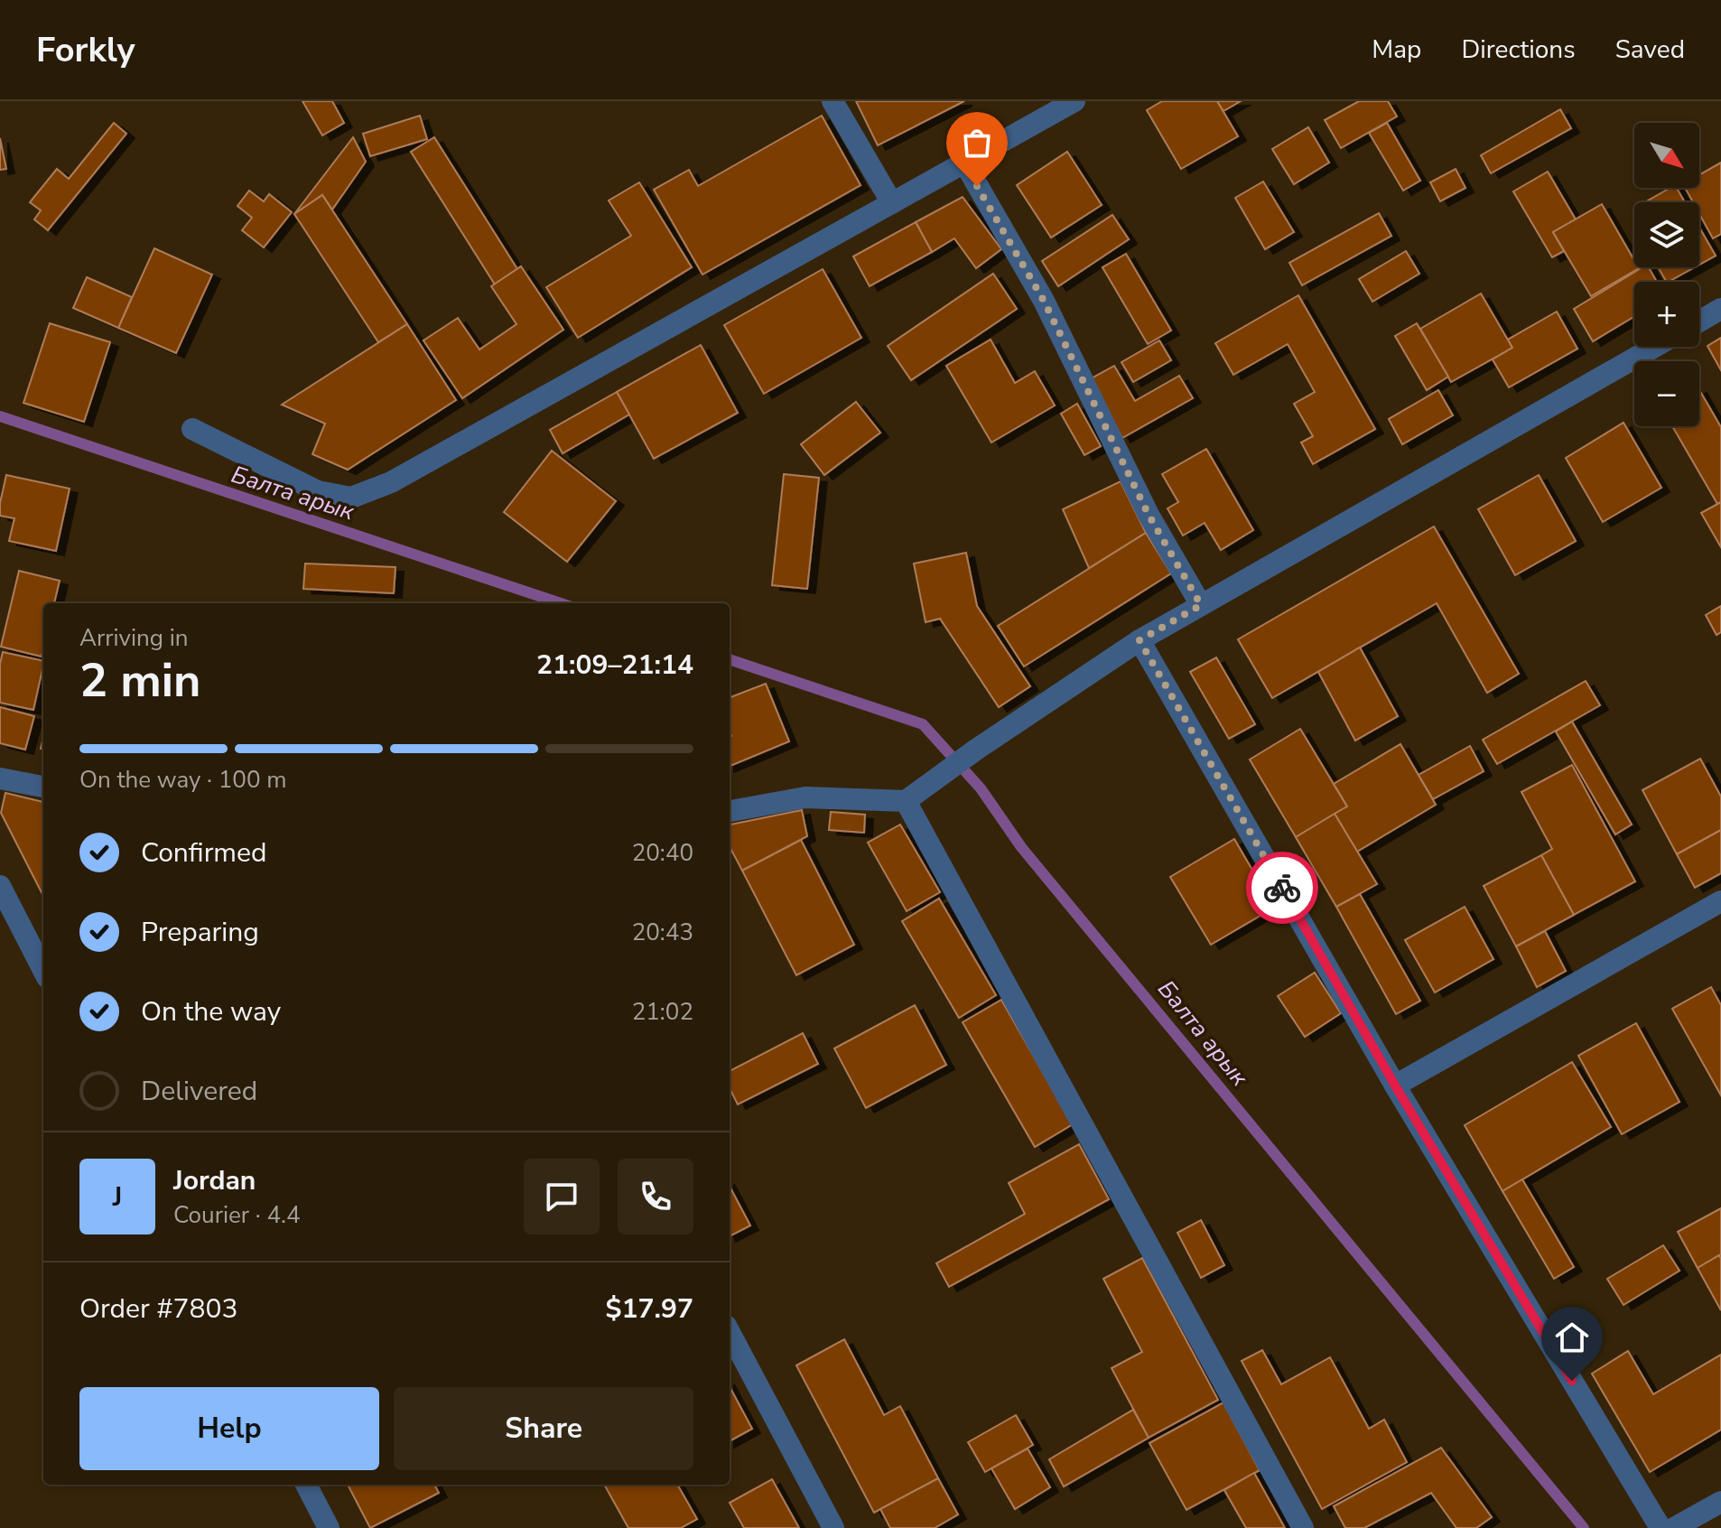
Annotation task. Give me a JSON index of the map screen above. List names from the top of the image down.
{
  "water": ["Балта арык"],
  "north": "bottom right",
  "page": {
    "header": "Forkly",
    "nav": ["Map", "Directions", "Saved"],
    "map_buttons": ["+", "−"],
    "heading": ["2 min", "Arriving in", "21:09–21:14"],
    "panel": [
      "Jordan",
      "Courier · 4.4",
      "Order #7803",
      "$17.97"
    ],
    "bar": "On the way · 100 m",
    "list": [
      ["Confirmed", "20:40"],
      ["Preparing", "20:43"],
      ["On the way", "21:02"],
      "Delivered"
    ],
    "round": "J",
    "buttons": ["Help", "Share"]
  }
}
